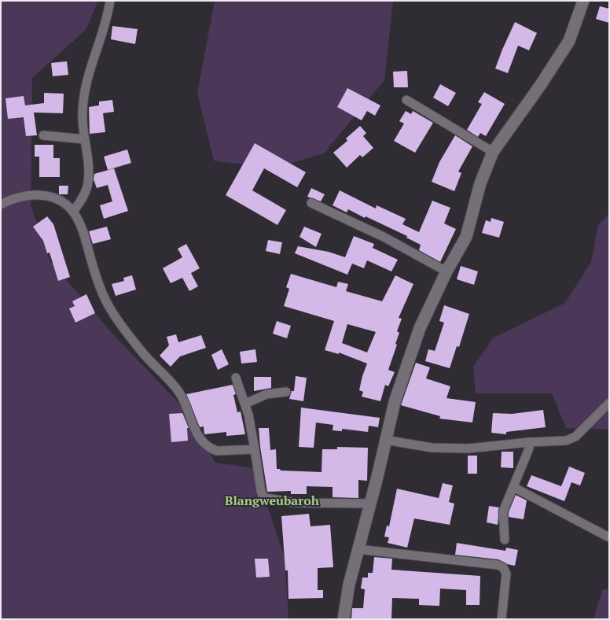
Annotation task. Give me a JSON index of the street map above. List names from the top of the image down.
{
  "districts": ["Blangweubaroh"]
}
